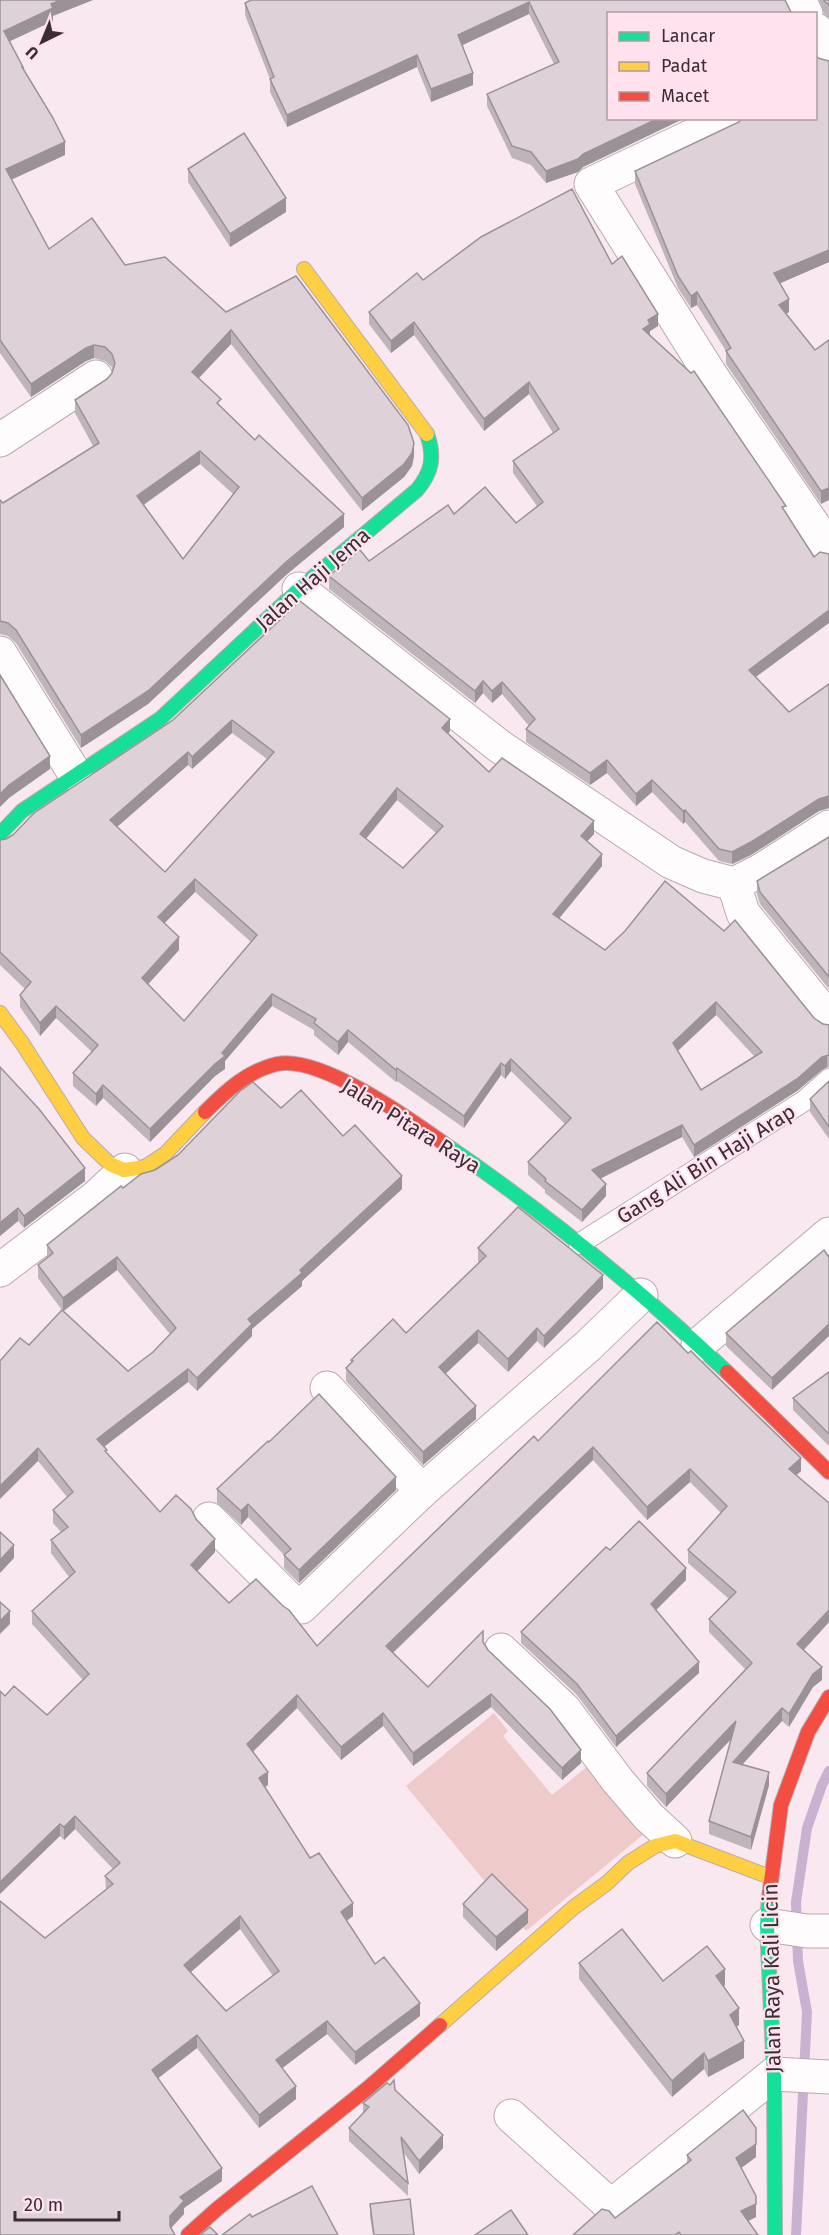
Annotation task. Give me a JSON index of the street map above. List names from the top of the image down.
{
  "streets": {
    "street": ["Jalan Haji Jema", "Jalan Pitara Raya", "Jalan Raya Kali Licin"],
    "lane": ["Gang Ali Bin Haji Arap"]
  },
  "crossings": [
    ["Jalan Pitara Raya", "Gang Ali Bin Haji Arap"]
  ],
  "legend": ["Lancar", "Padat", "Macet"],
  "scale_bar": "20 m",
  "north": "bottom left"
}
